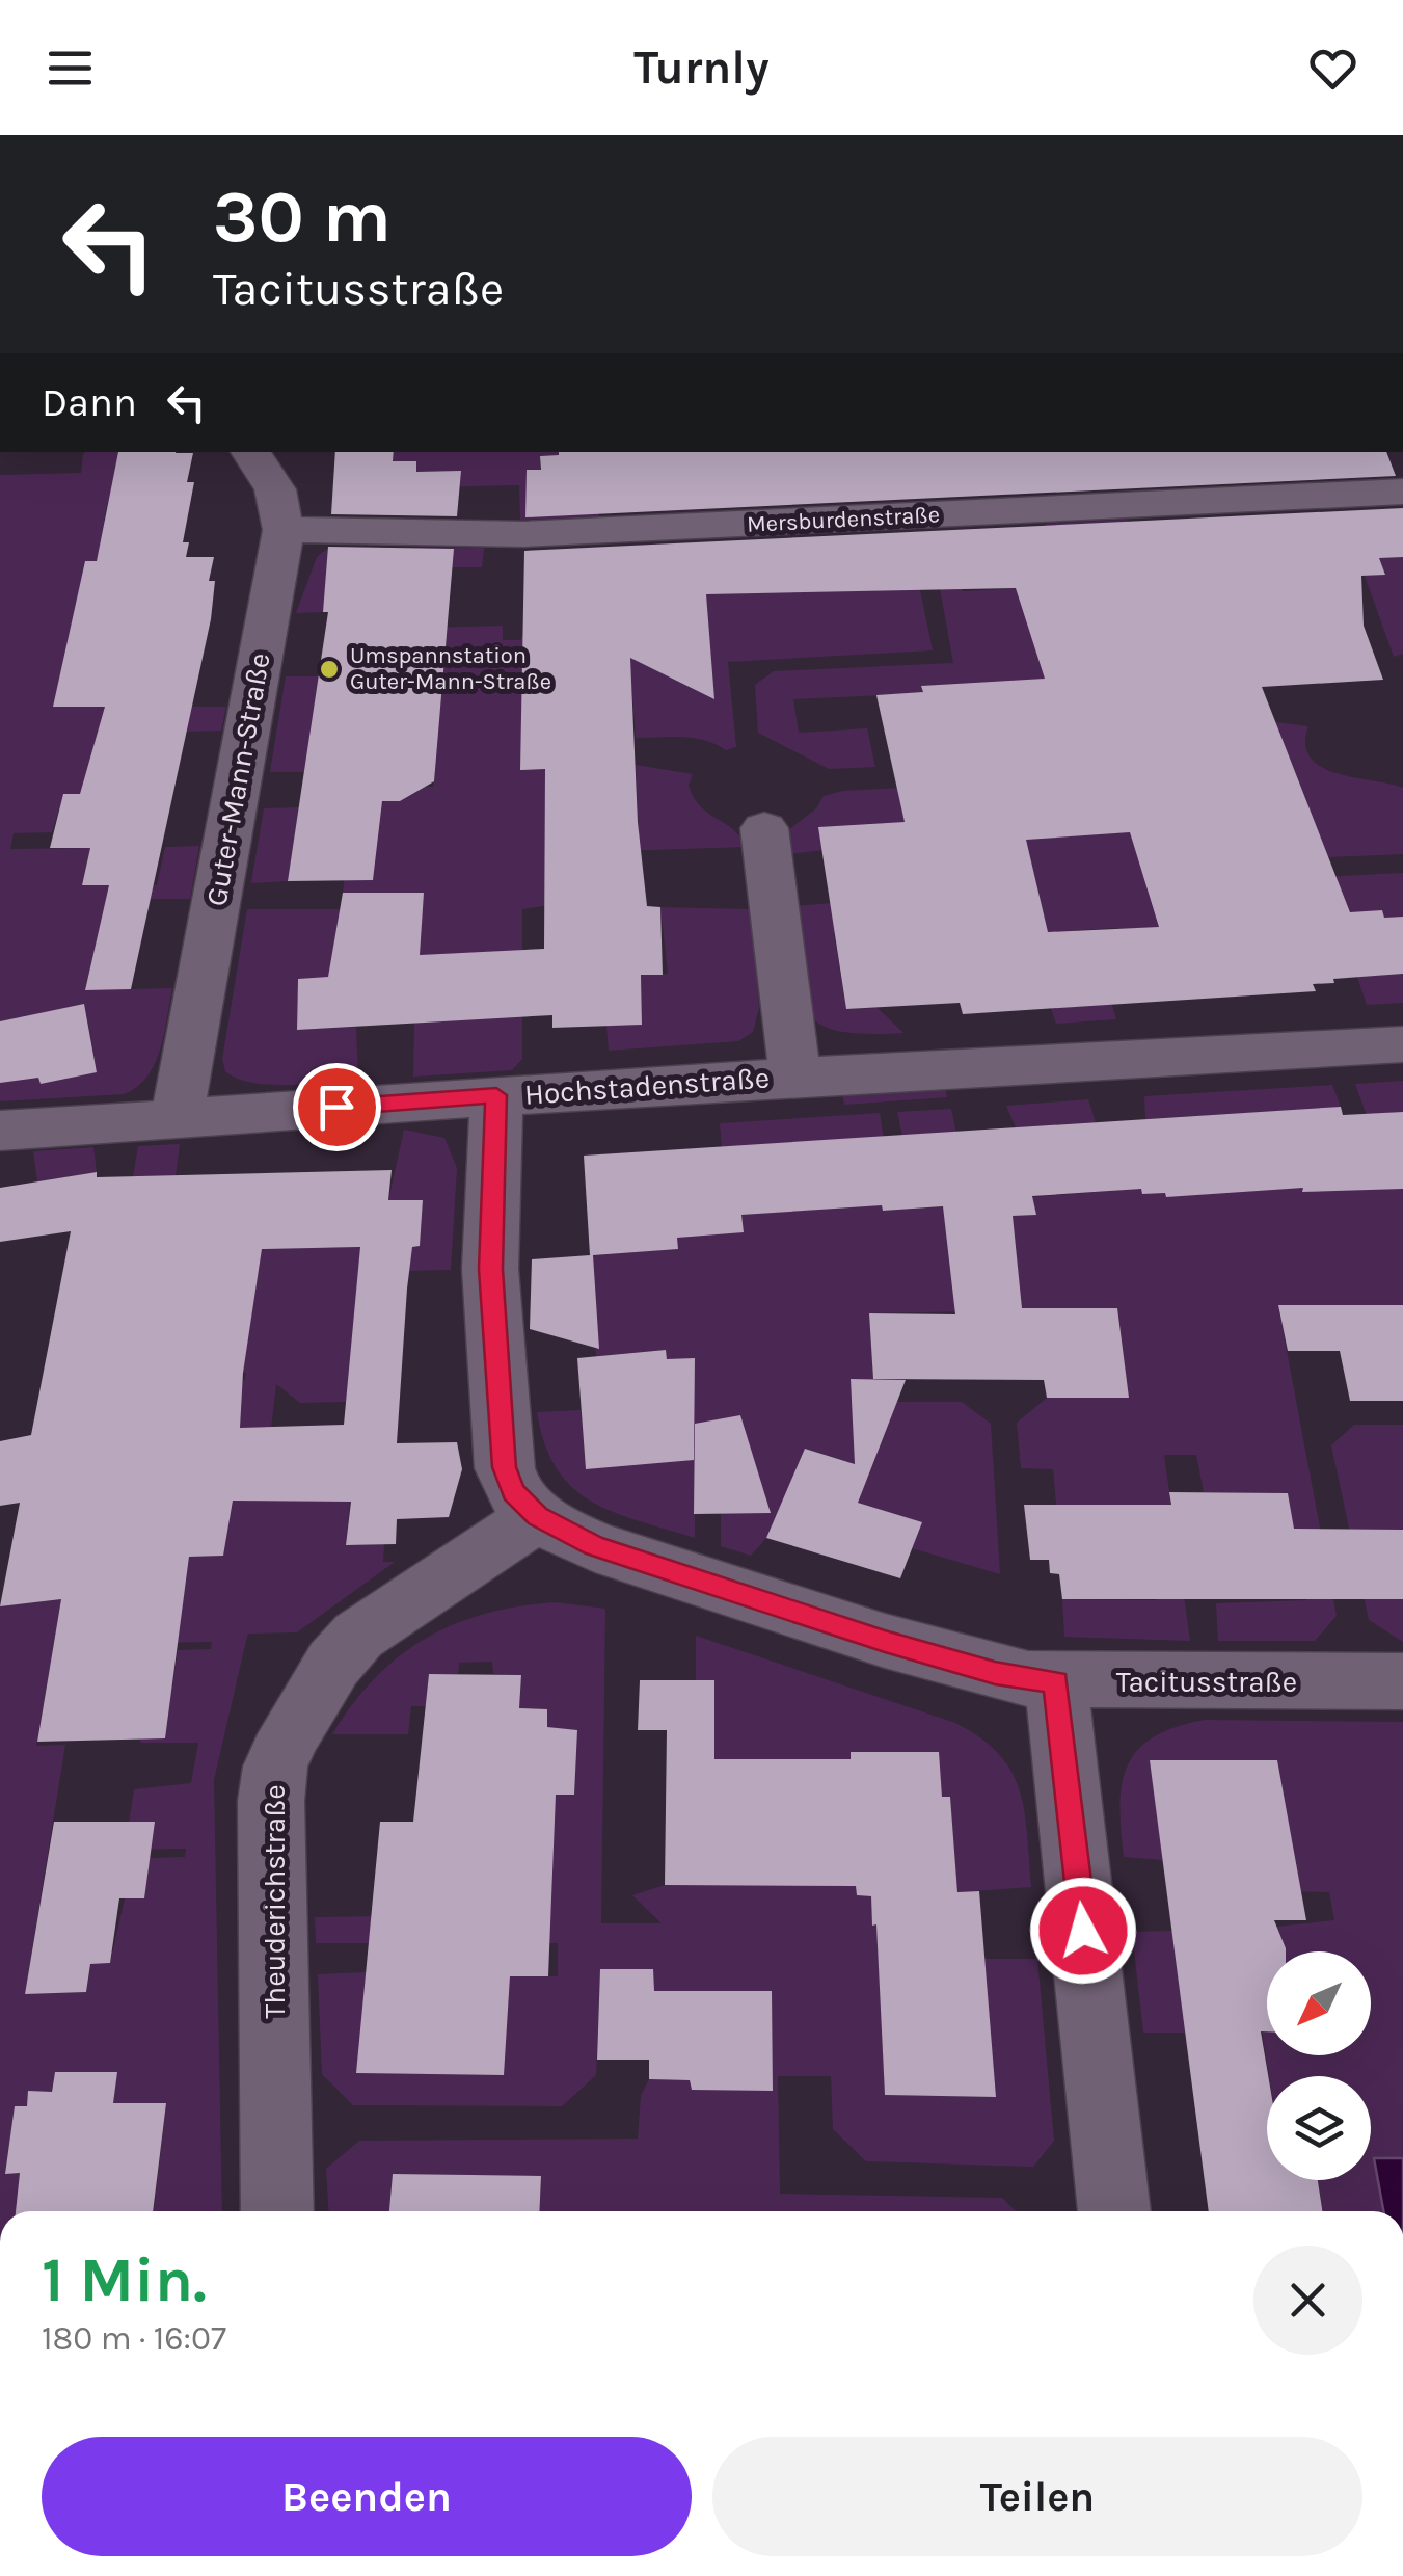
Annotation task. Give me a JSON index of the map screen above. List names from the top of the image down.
{
  "streets": {
    "street": [
      "Mersburdenstraße",
      "Guter-Mann-Straße",
      "Hochstadenstraße",
      "Tacitusstraße",
      "Theuderichstraße"
    ]
  },
  "crossings": [
    ["Mersburdenstraße", "Guter-Mann-Straße"],
    ["Guter-Mann-Straße", "Hochstadenstraße"],
    ["Hochstadenstraße", "Tacitusstraße"],
    ["Tacitusstraße", "Theuderichstraße"]
  ],
  "places": ["Umspannstation Guter-Mann-Straße"],
  "north": "bottom left",
  "page": {
    "header": "Turnly",
    "turn": ["30 m", "Tacitusstraße"],
    "then": "Dann",
    "heading": ["1 Min.", "180 m · 16:07"],
    "buttons": ["Beenden", "Teilen"]
  }
}
